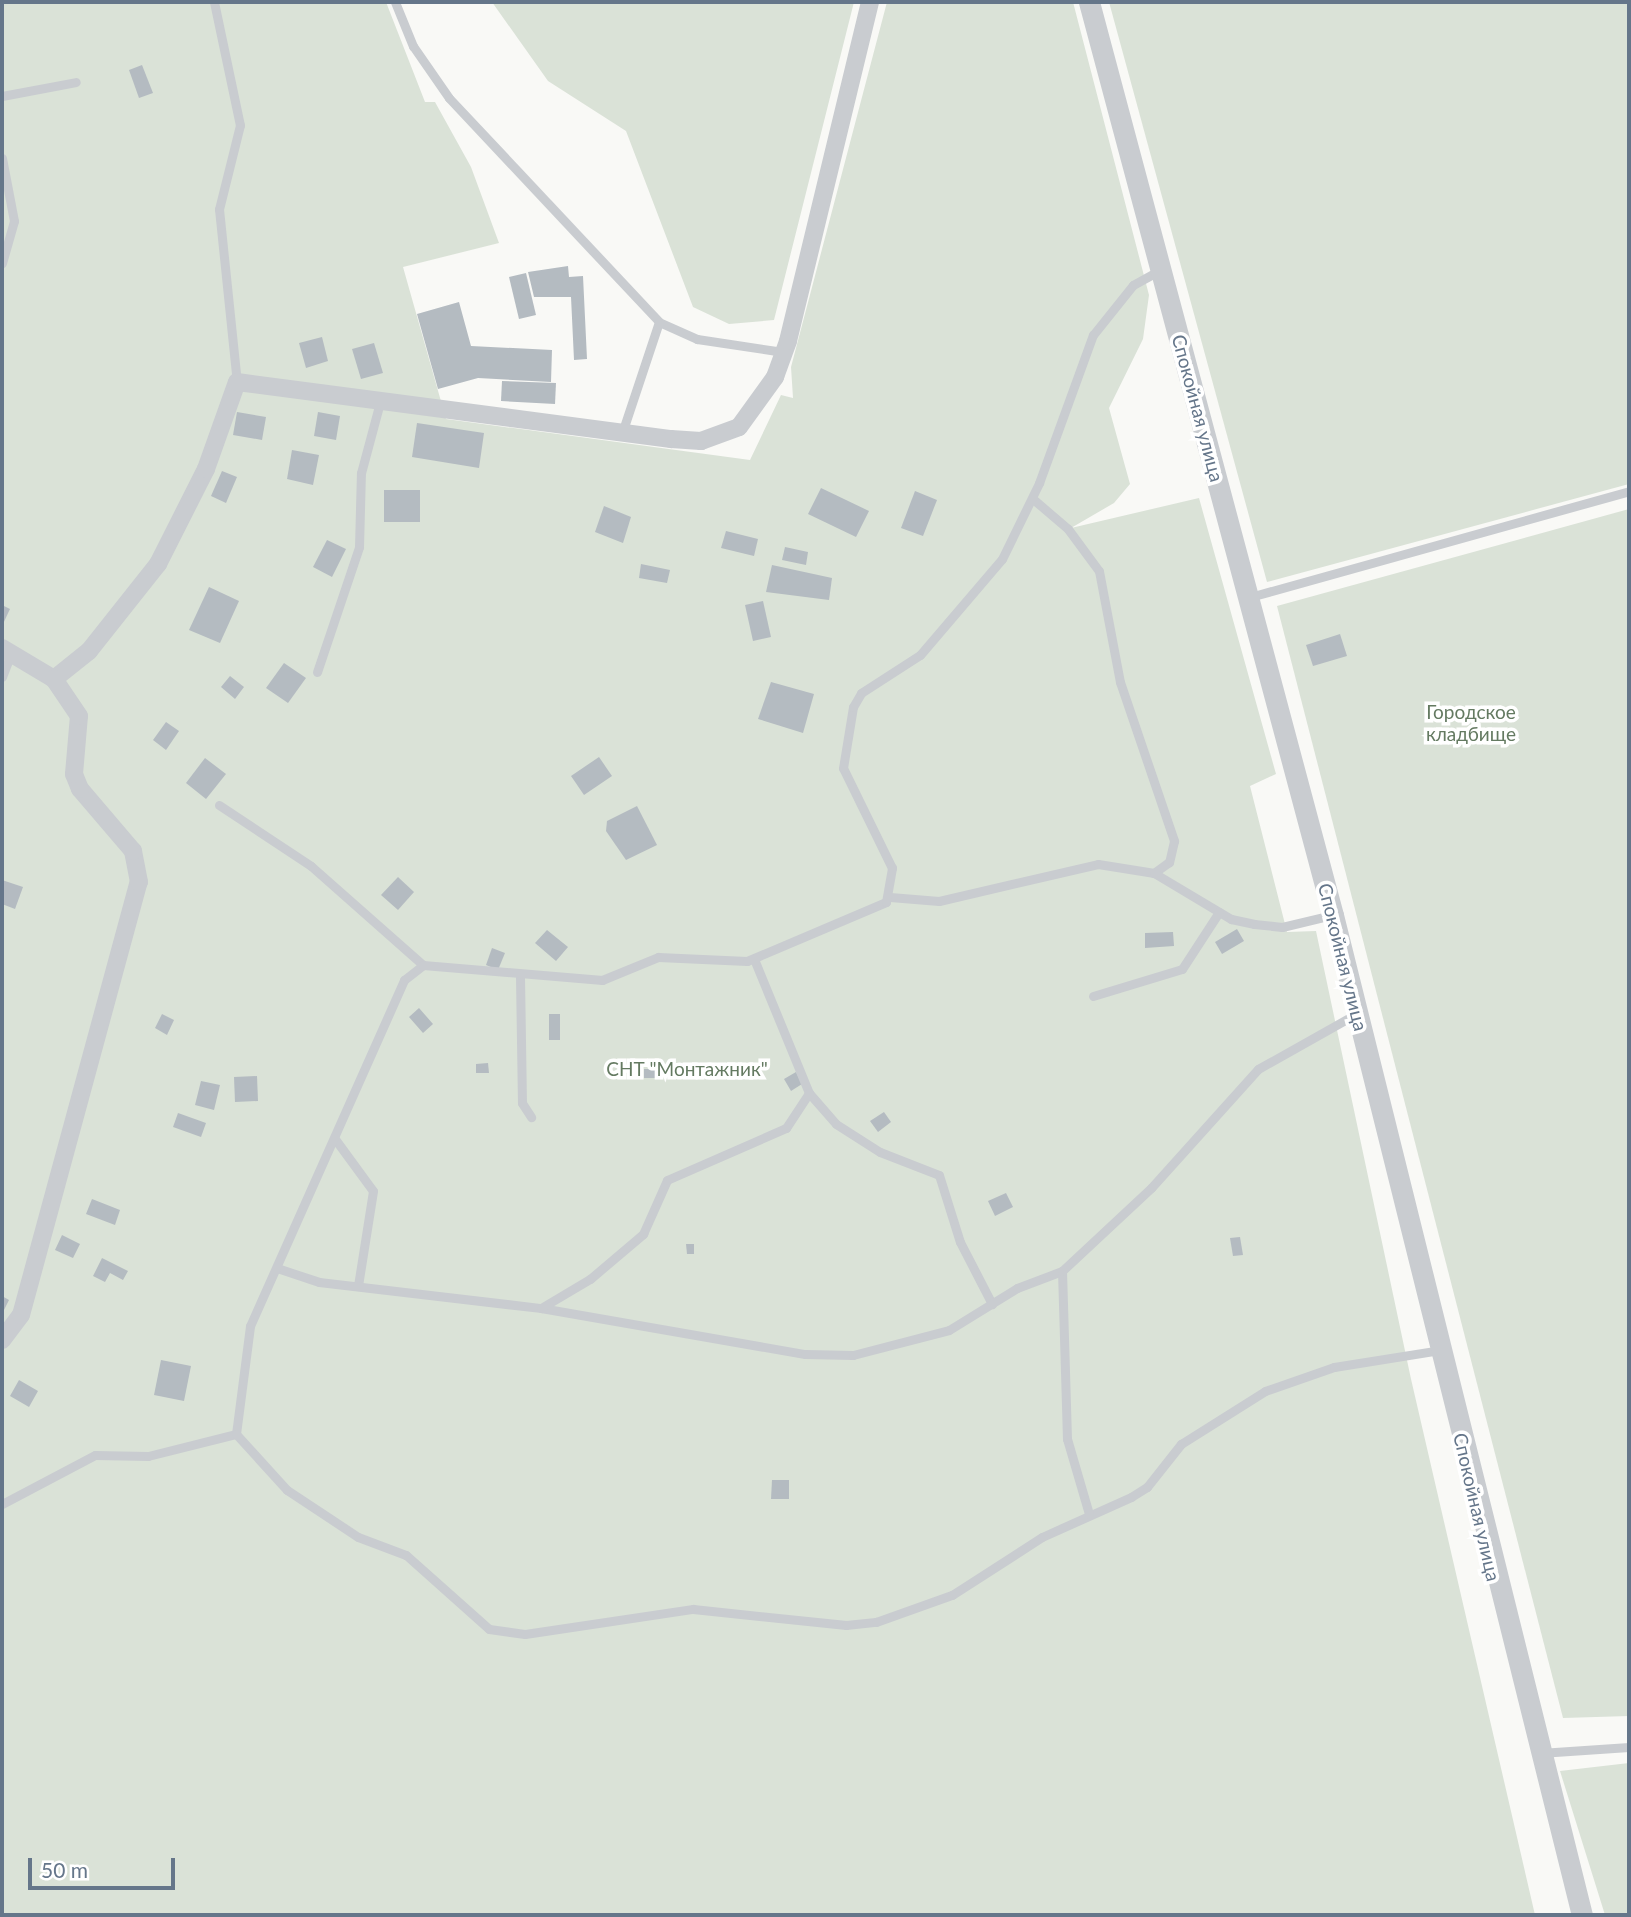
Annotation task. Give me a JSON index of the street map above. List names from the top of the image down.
{
  "streets": {
    "street": ["Спокойная улица"]
  },
  "parks": ["Городское кладбище", "СНТ \"Монтажник\""],
  "scale_bar": "50 m"
}
